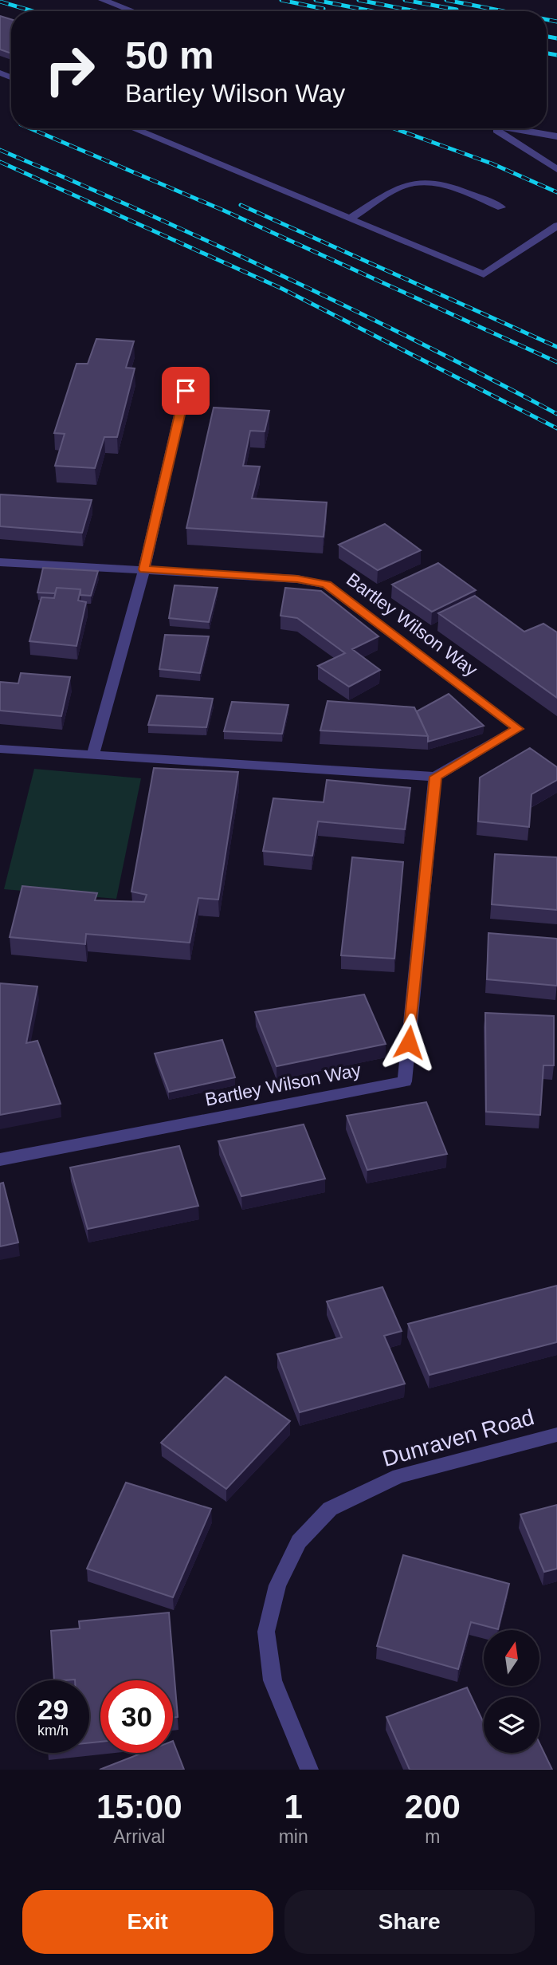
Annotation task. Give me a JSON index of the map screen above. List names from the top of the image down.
{
  "streets": {
    "street": ["Bartley Wilson Way", "Dunraven Road"]
  },
  "north": "top",
  "page": {
    "turn": ["50 m", "Bartley Wilson Way"],
    "speed": "29 km/h",
    "limit": "30",
    "eta": [
      "15:00",
      "Arrival",
      "1",
      "min",
      "200",
      "m"
    ],
    "buttons": ["Exit", "Share"]
  }
}
